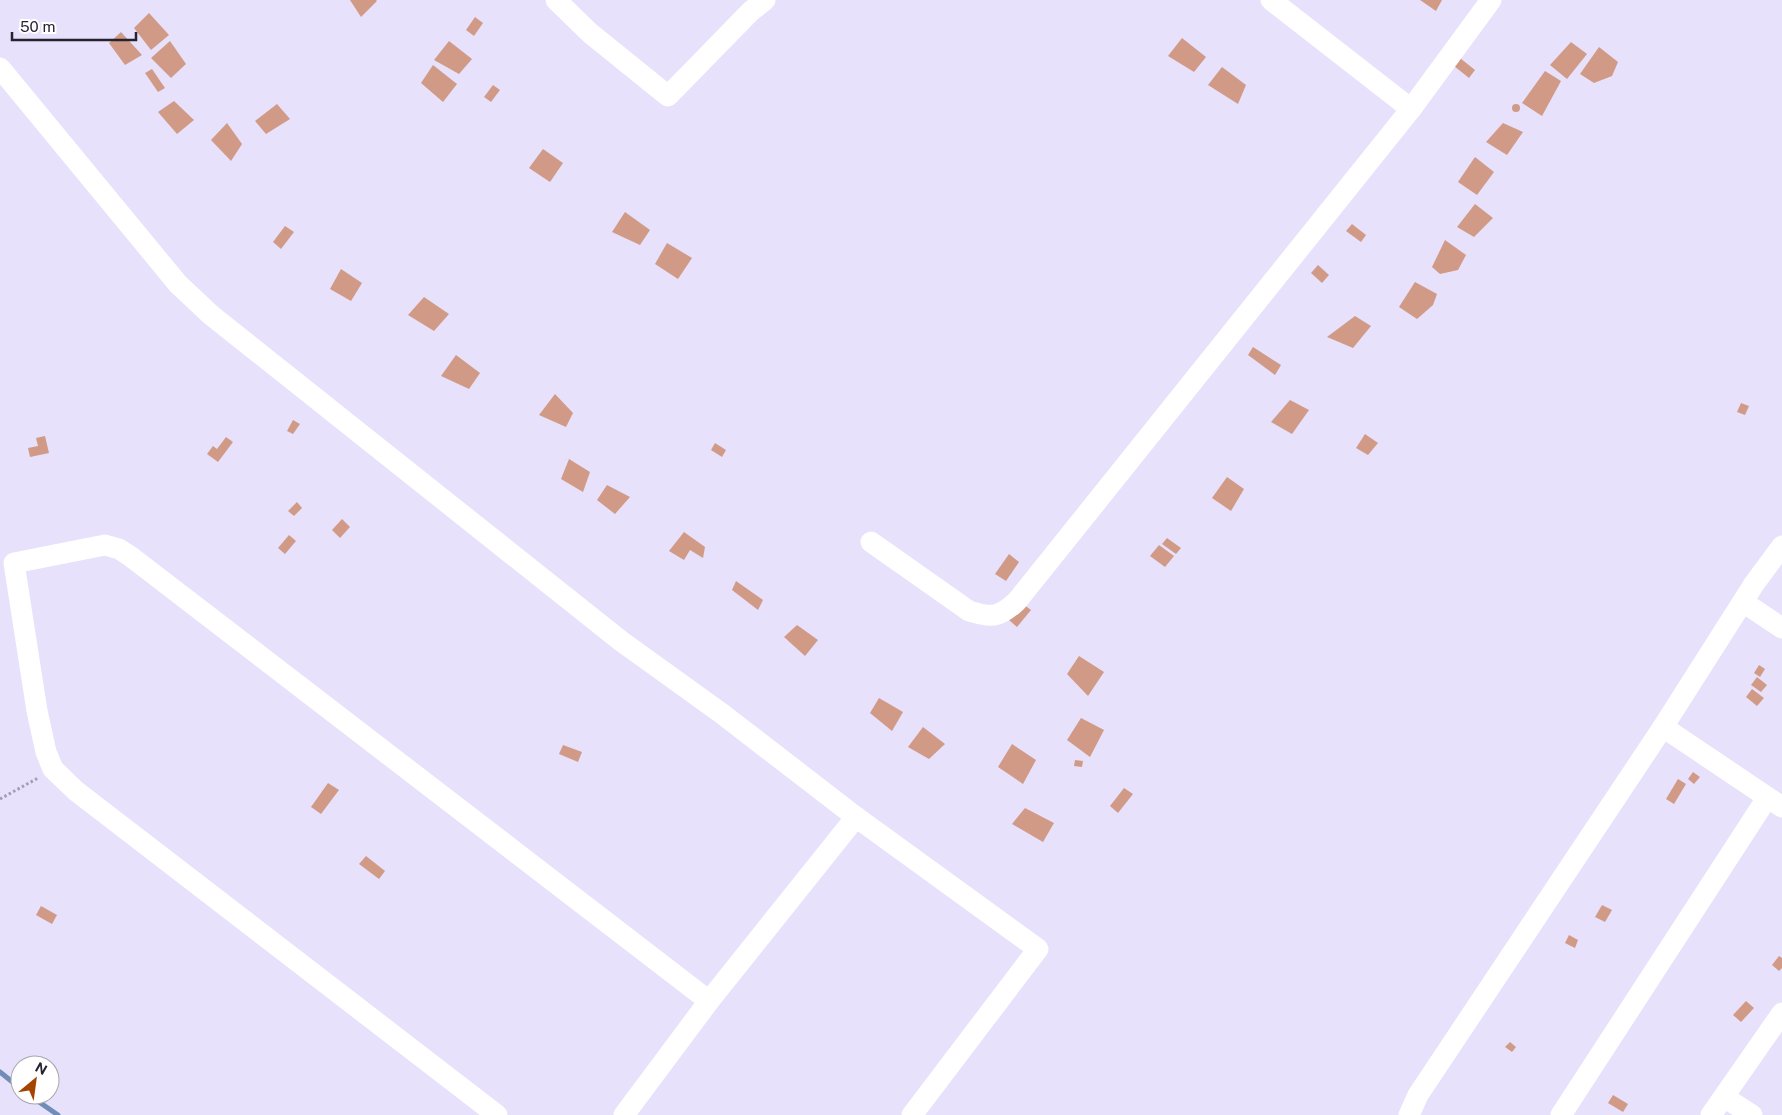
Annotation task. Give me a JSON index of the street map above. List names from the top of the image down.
{
  "scale_bar": "50 m",
  "north": "top right"
}
